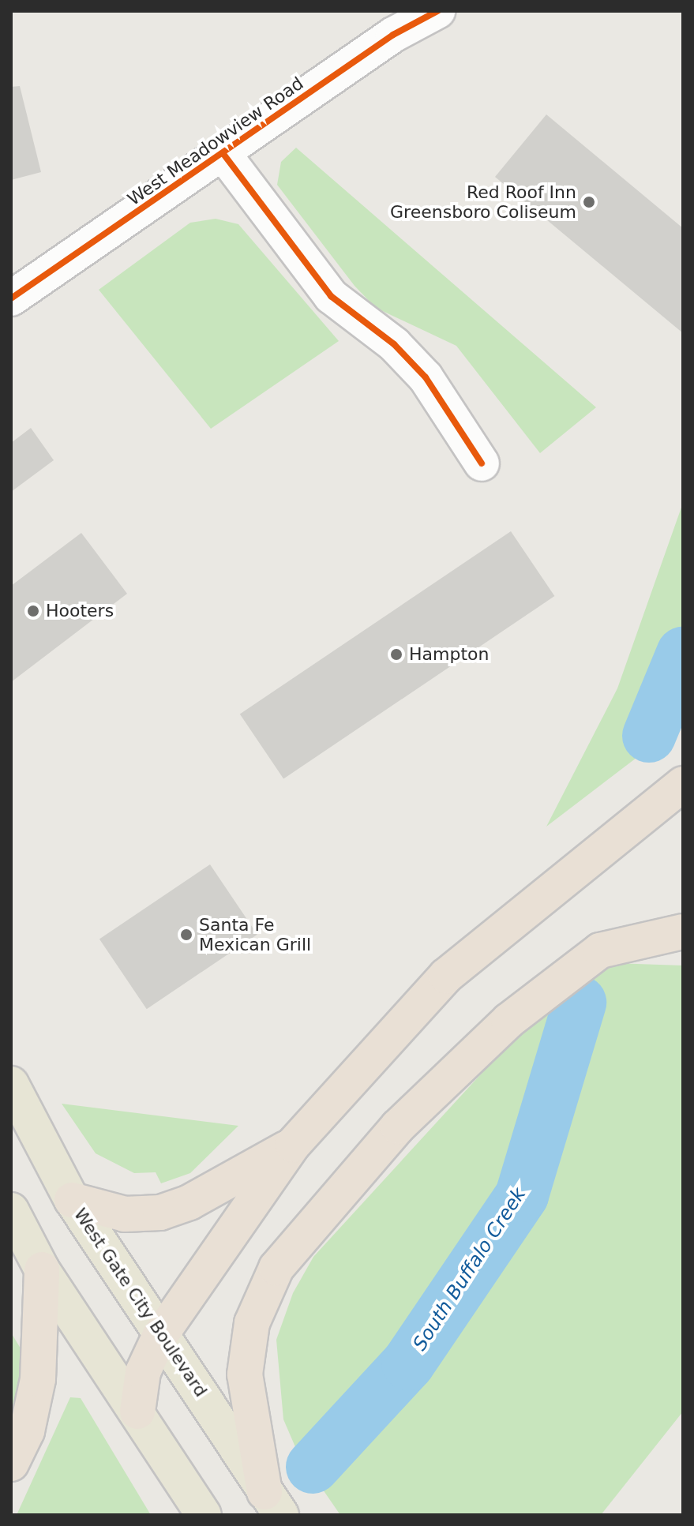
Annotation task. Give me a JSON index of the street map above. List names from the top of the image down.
{
  "streets": {
    "main road": ["West Gate City Boulevard"],
    "street": ["West Meadowview Road"]
  },
  "water": ["South Buffalo Creek"],
  "places": [
    "Red Roof Inn Greensboro Coliseum",
    "Hooters",
    "Hampton",
    "Santa Fe Mexican Grill"
  ]
}
